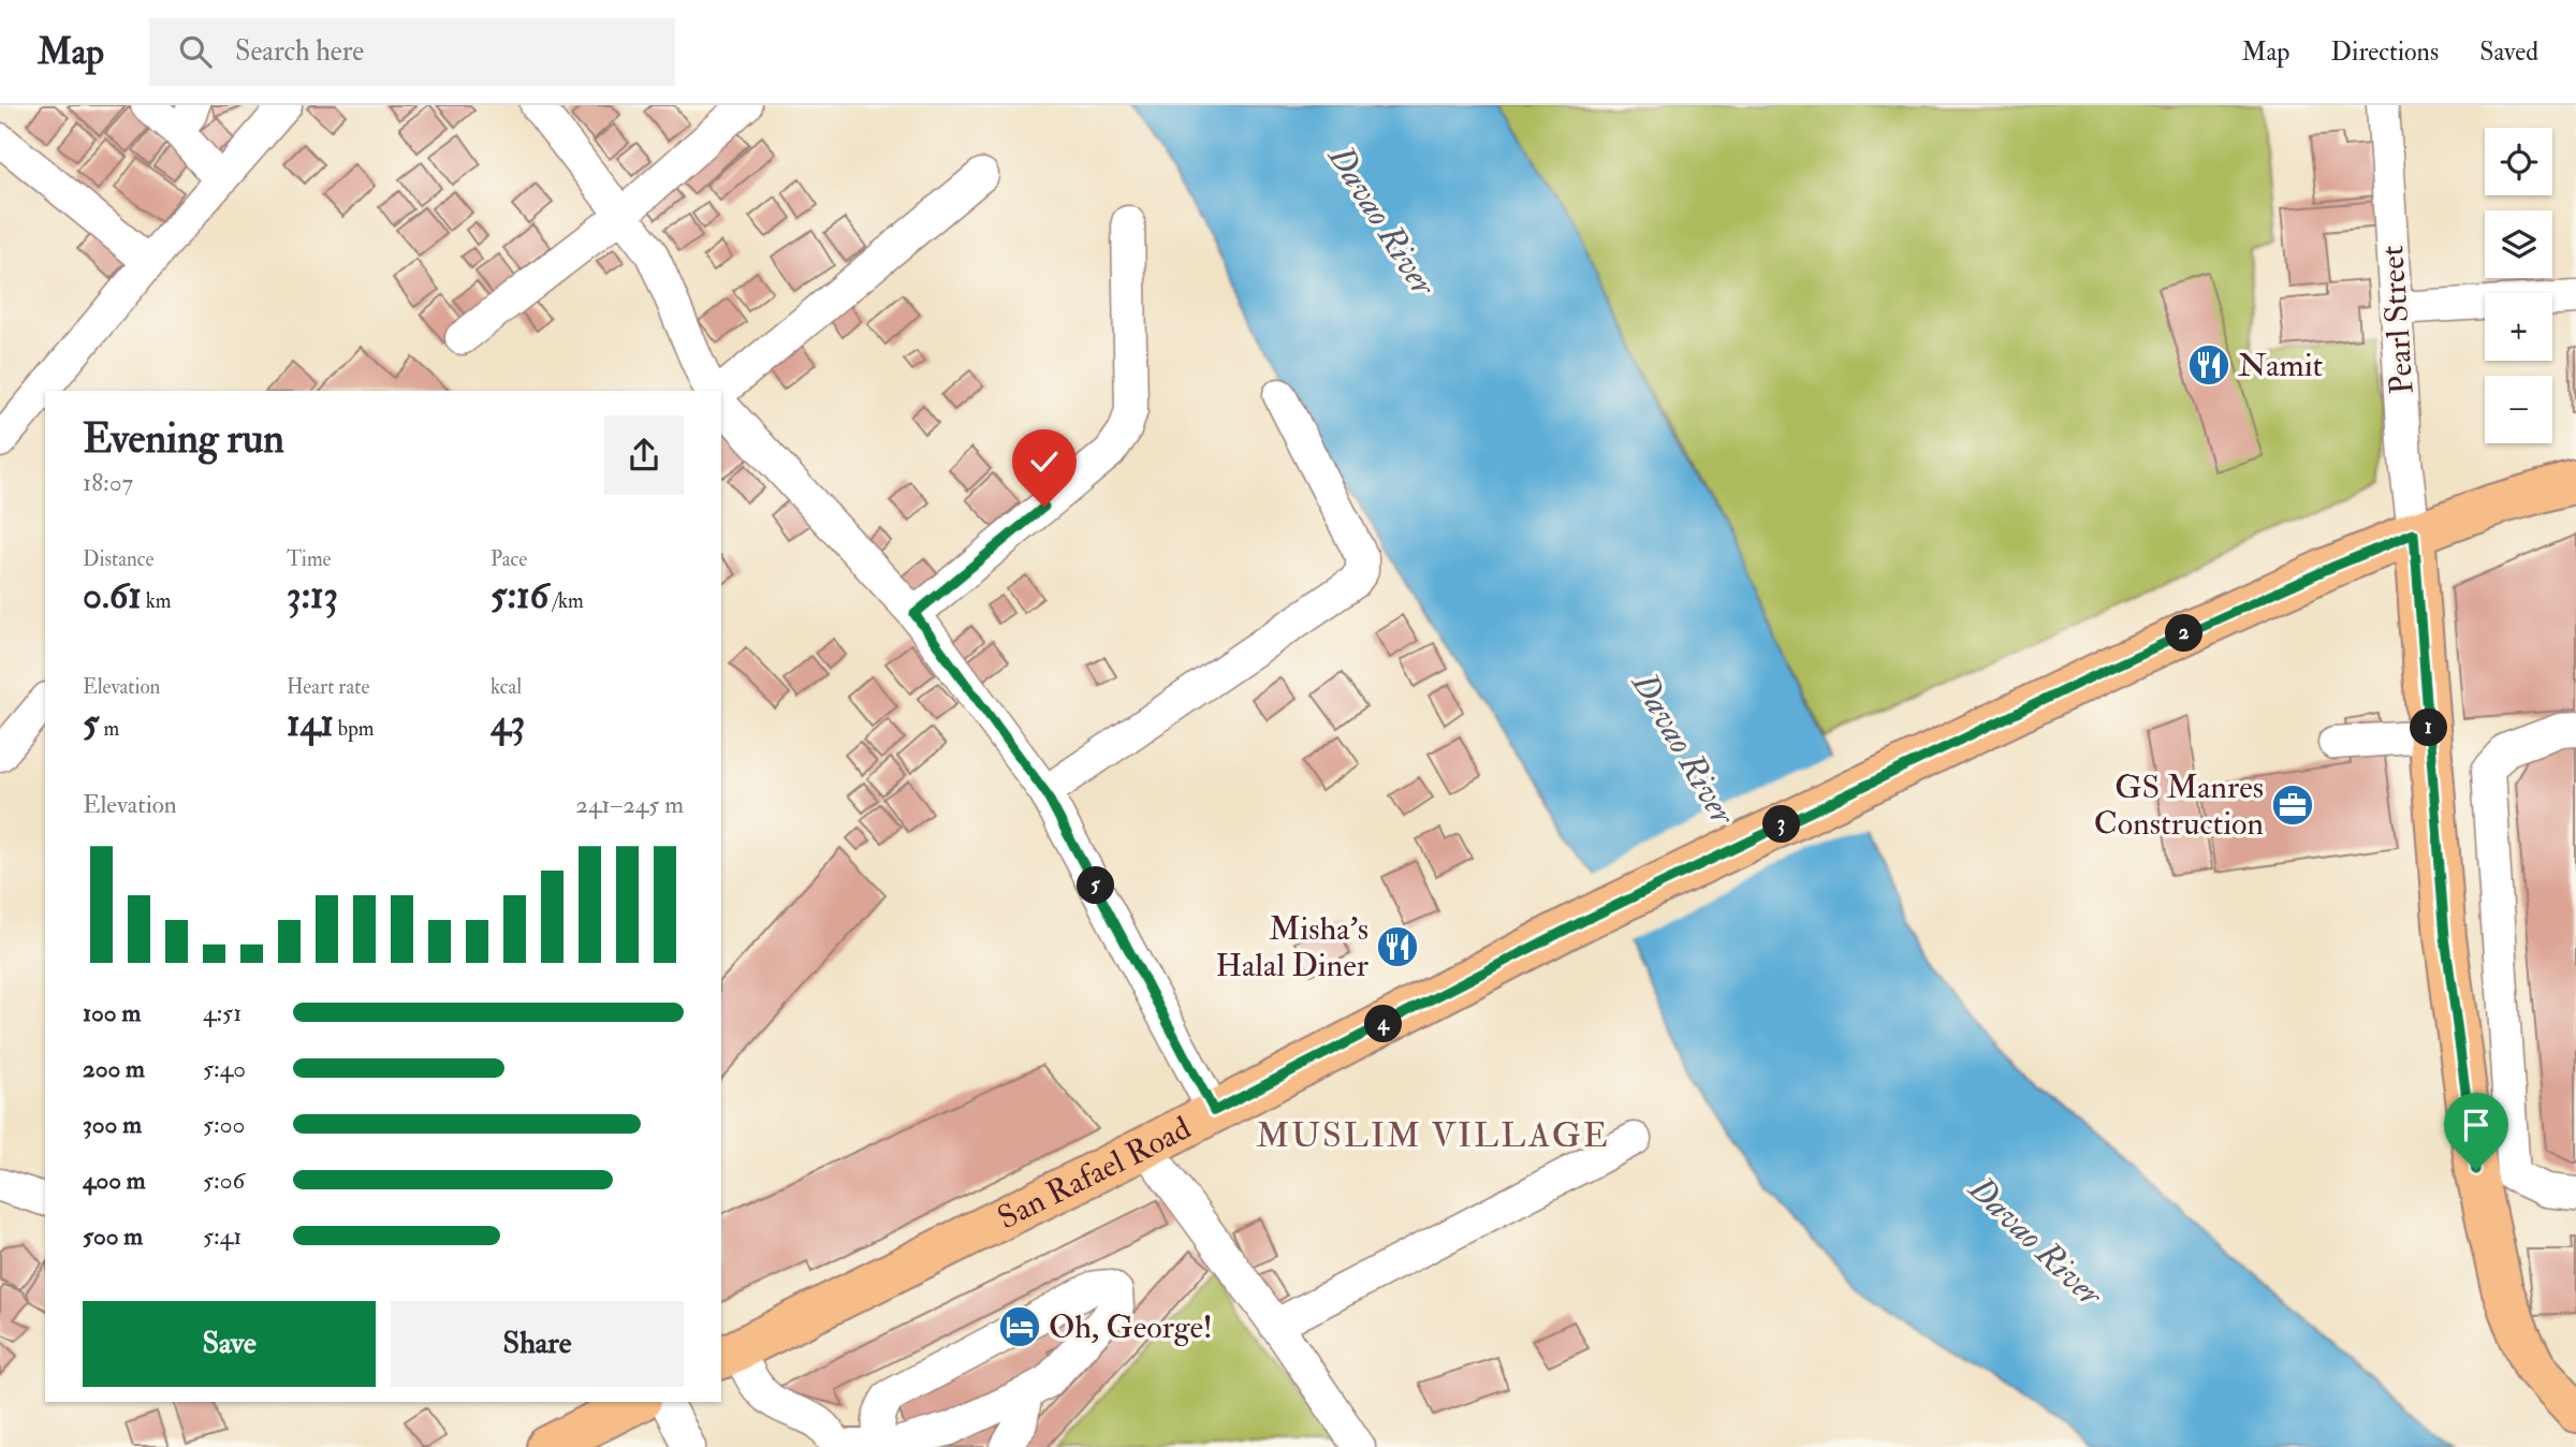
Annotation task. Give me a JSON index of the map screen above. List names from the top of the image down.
{
  "streets": {
    "main road": ["San Rafael Road"],
    "street": ["Pearl Street"]
  },
  "crossings": [
    ["Pearl Street", "San Rafael Road"]
  ],
  "districts": ["MUSLIM VILLAGE"],
  "water": ["Davao River"],
  "places": {
    "restaurant": ["Namit", "Misha's Halal Diner"],
    "office": ["GS Manres Construction"],
    "hotel": ["Oh, George!"]
  },
  "page": {
    "header": "Map",
    "search": "Search here",
    "nav": ["Map", "Directions", "Saved"],
    "map_buttons": ["+", "−"],
    "heading": ["Evening run", "18:07"],
    "stats": [
      ["Distance", "0.61 km"],
      ["Time", "3:13"],
      ["Pace", "5:16 /km"],
      ["Elevation", "5 m"],
      ["Heart rate", "141 bpm"],
      ["kcal", "43"]
    ],
    "pins": [
      "2",
      "1",
      "3",
      "5",
      "4"
    ],
    "chart": ["Elevation", "241–245 m"],
    "list": [
      {
        "name": "100 m",
        "note": "4:51"
      },
      {
        "name": "200 m",
        "note": "5:40"
      },
      {
        "name": "300 m",
        "note": "5:00"
      },
      {
        "name": "400 m",
        "note": "5:06"
      },
      {
        "name": "500 m",
        "note": "5:41"
      }
    ],
    "buttons": ["Save", "Share"]
  }
}
